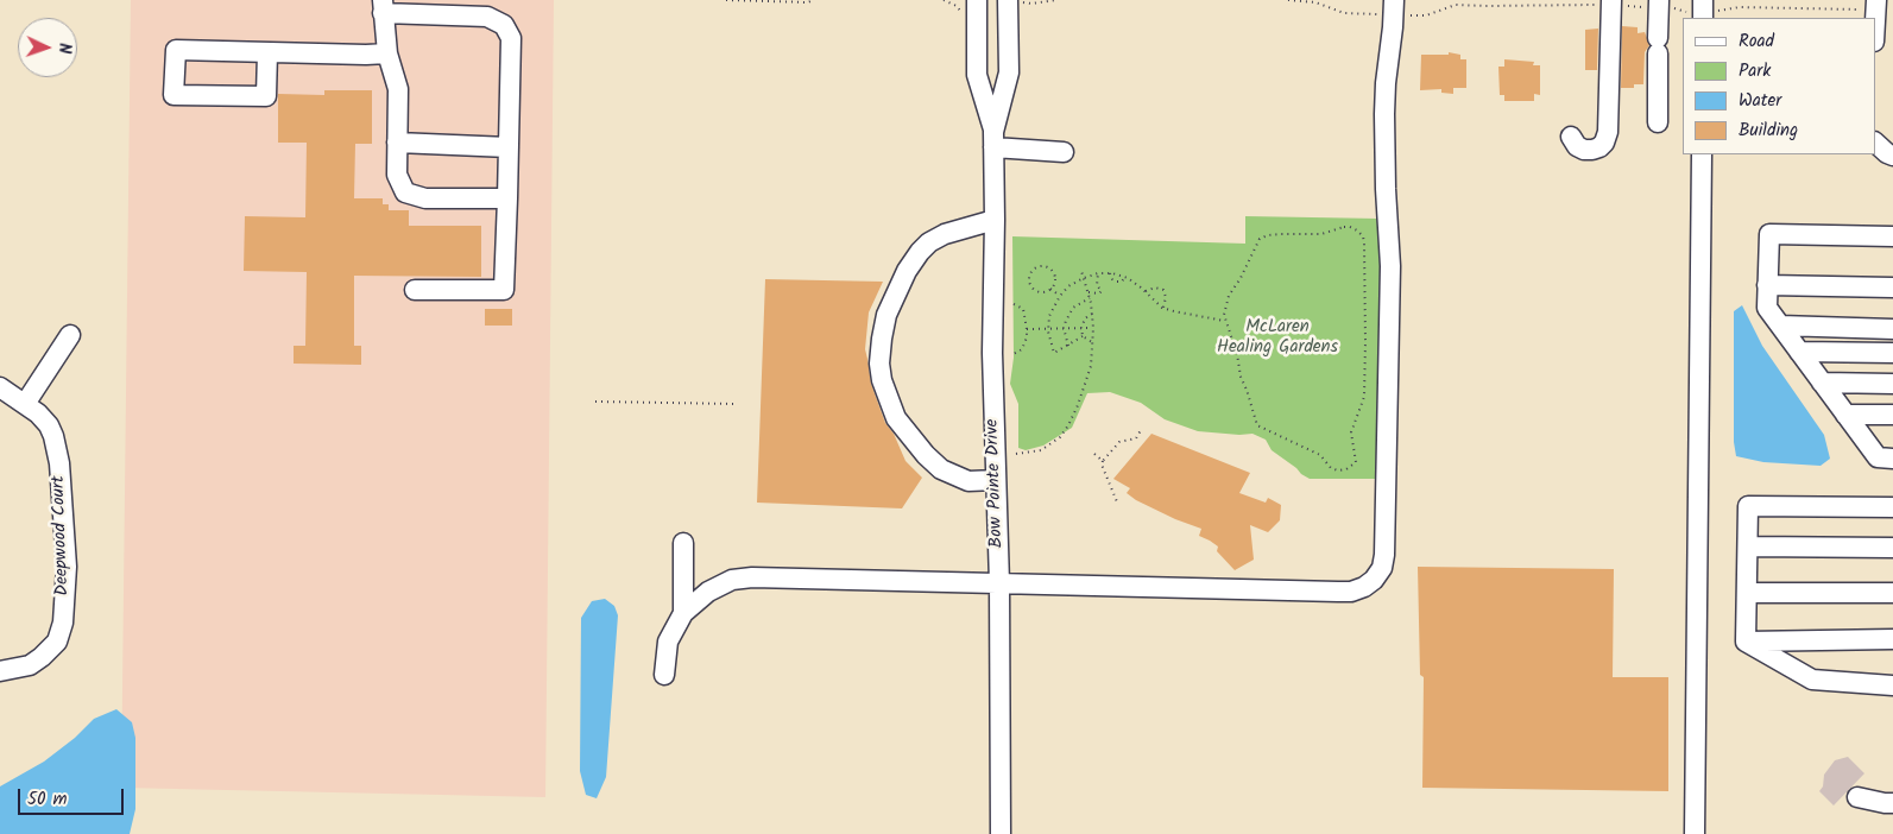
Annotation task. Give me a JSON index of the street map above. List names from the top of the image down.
{
  "streets": {
    "street": ["Bow Pointe Drive", "Deepwood Court"]
  },
  "parks": ["McLaren Healing Gardens"],
  "legend": [
    "Road",
    "Park",
    "Water",
    "Building"
  ],
  "scale_bar": "50 m",
  "north": "right"
}
